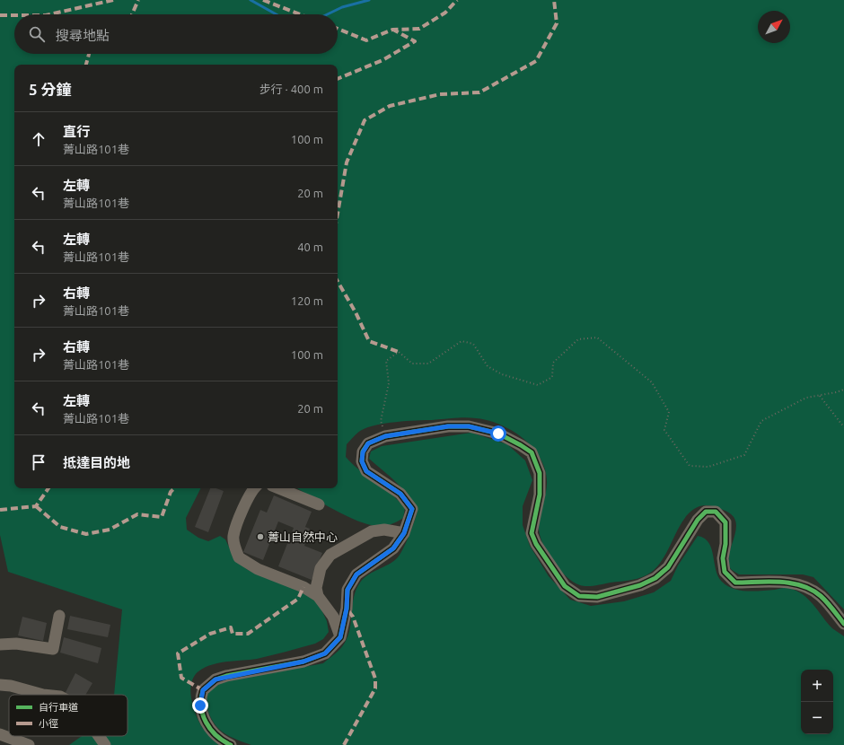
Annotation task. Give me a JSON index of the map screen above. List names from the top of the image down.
{
  "places": ["菁山自然中心"],
  "legend": ["自行車道", "小徑"],
  "north": "top right",
  "page": {
    "search": "搜尋地點",
    "heading": ["5 分鐘", "步行 · 400 m"],
    "list": [
      ["直行", "菁山路101巷", "100 m"],
      ["左轉", "菁山路101巷", "20 m"],
      ["左轉", "菁山路101巷", "40 m"],
      ["右轉", "菁山路101巷", "120 m"],
      ["右轉", "菁山路101巷", "100 m"],
      ["左轉", "菁山路101巷", "20 m"],
      "抵達目的地"
    ],
    "map_buttons": ["+", "−"]
  }
}
